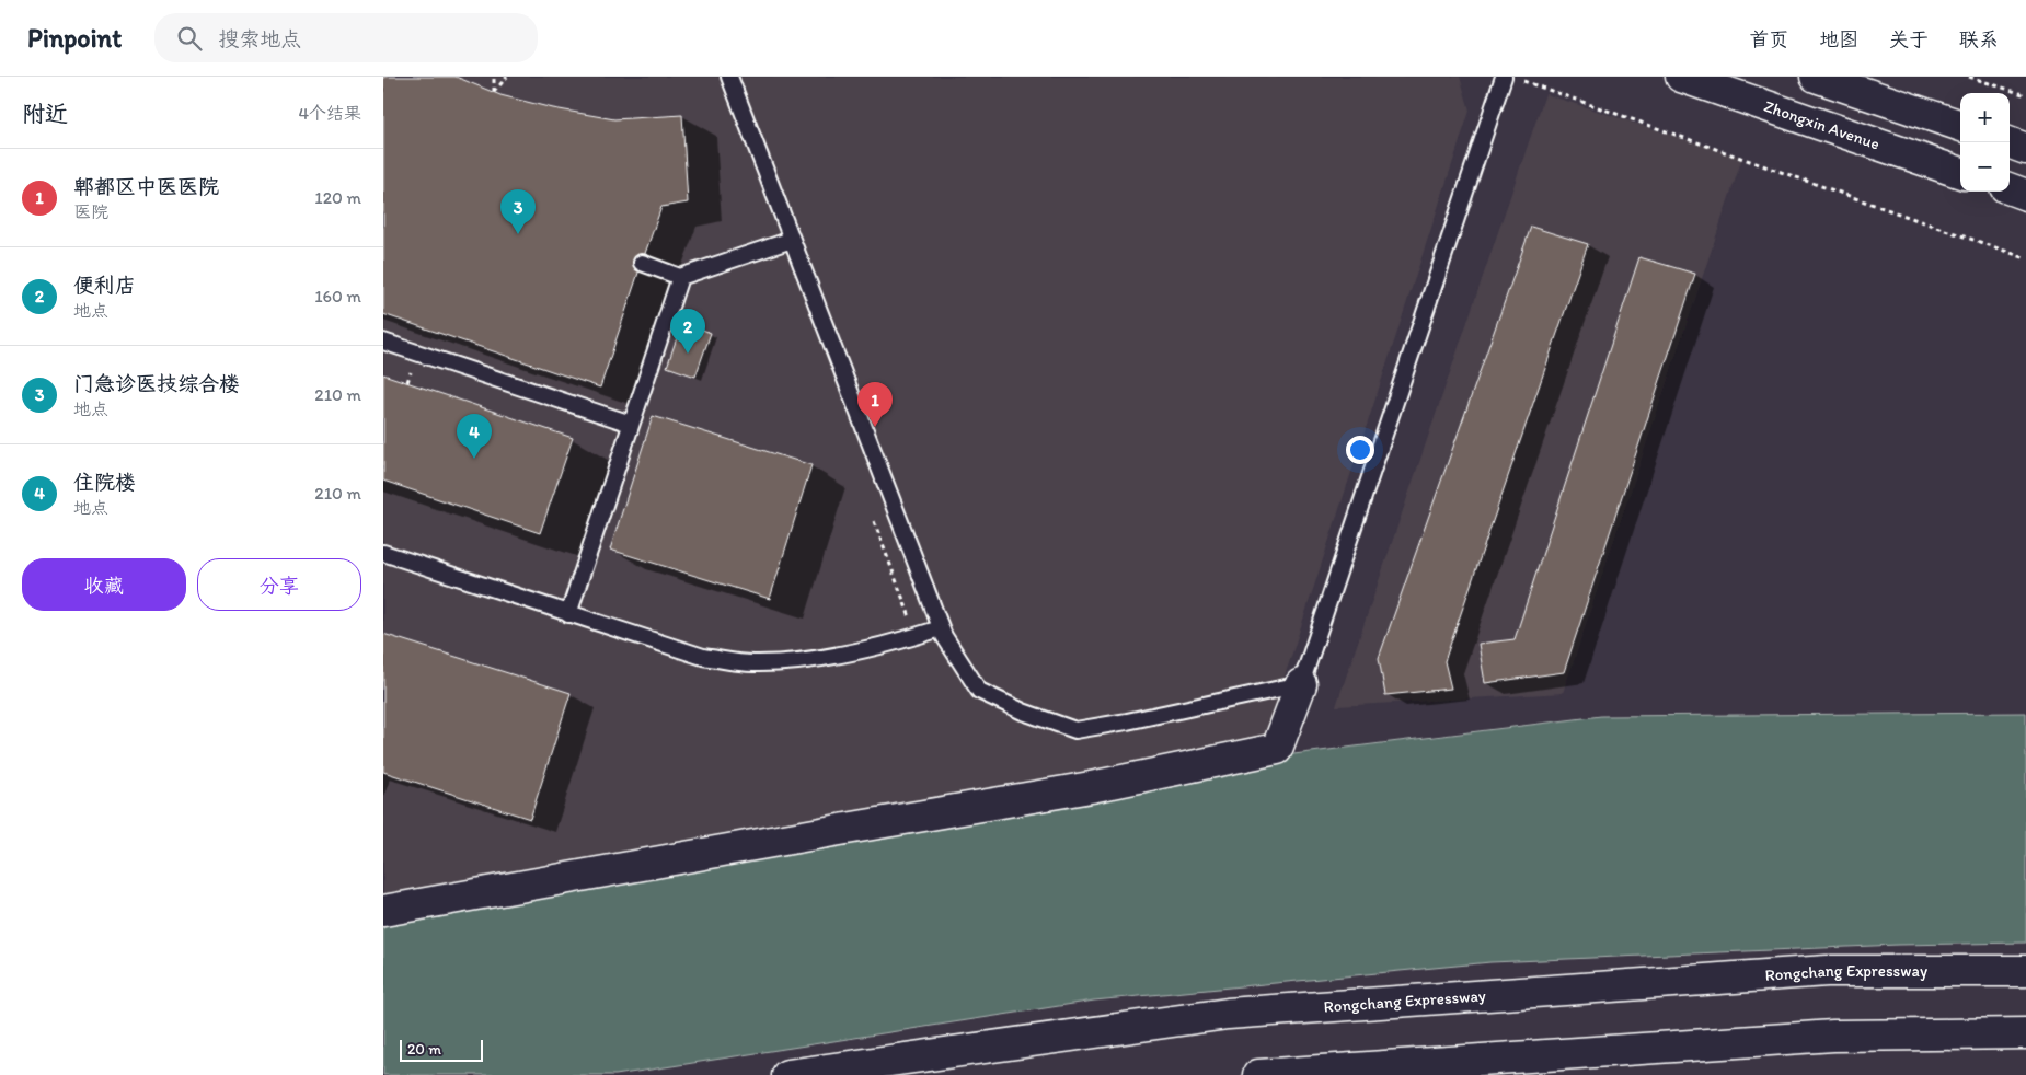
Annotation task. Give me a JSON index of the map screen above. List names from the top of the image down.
{
  "streets": {
    "main road": ["Zhongxin Avenue", "Rongchang Expressway"]
  },
  "scale_bar": "20 m",
  "page": {
    "header": "Pinpoint",
    "search": "搜索地点",
    "nav": [
      "首页",
      "地图",
      "关于",
      "联系"
    ],
    "heading": ["附近", "4个结果"],
    "map_buttons": ["+", "−"],
    "list": [
      {
        "mark": "1",
        "name": "郫都区中医医院",
        "note": "医院",
        "value": "120 m"
      },
      {
        "mark": "2",
        "name": "便利店",
        "note": "地点",
        "value": "160 m"
      },
      {
        "mark": "3",
        "name": "门急诊医技综合楼",
        "note": "地点",
        "value": "210 m"
      },
      {
        "mark": "4",
        "name": "住院楼",
        "note": "地点",
        "value": "210 m"
      }
    ],
    "pins": [
      "3",
      "2",
      "1",
      "4"
    ],
    "buttons": ["收藏", "分享"],
    "scale": "20 m"
  }
}
